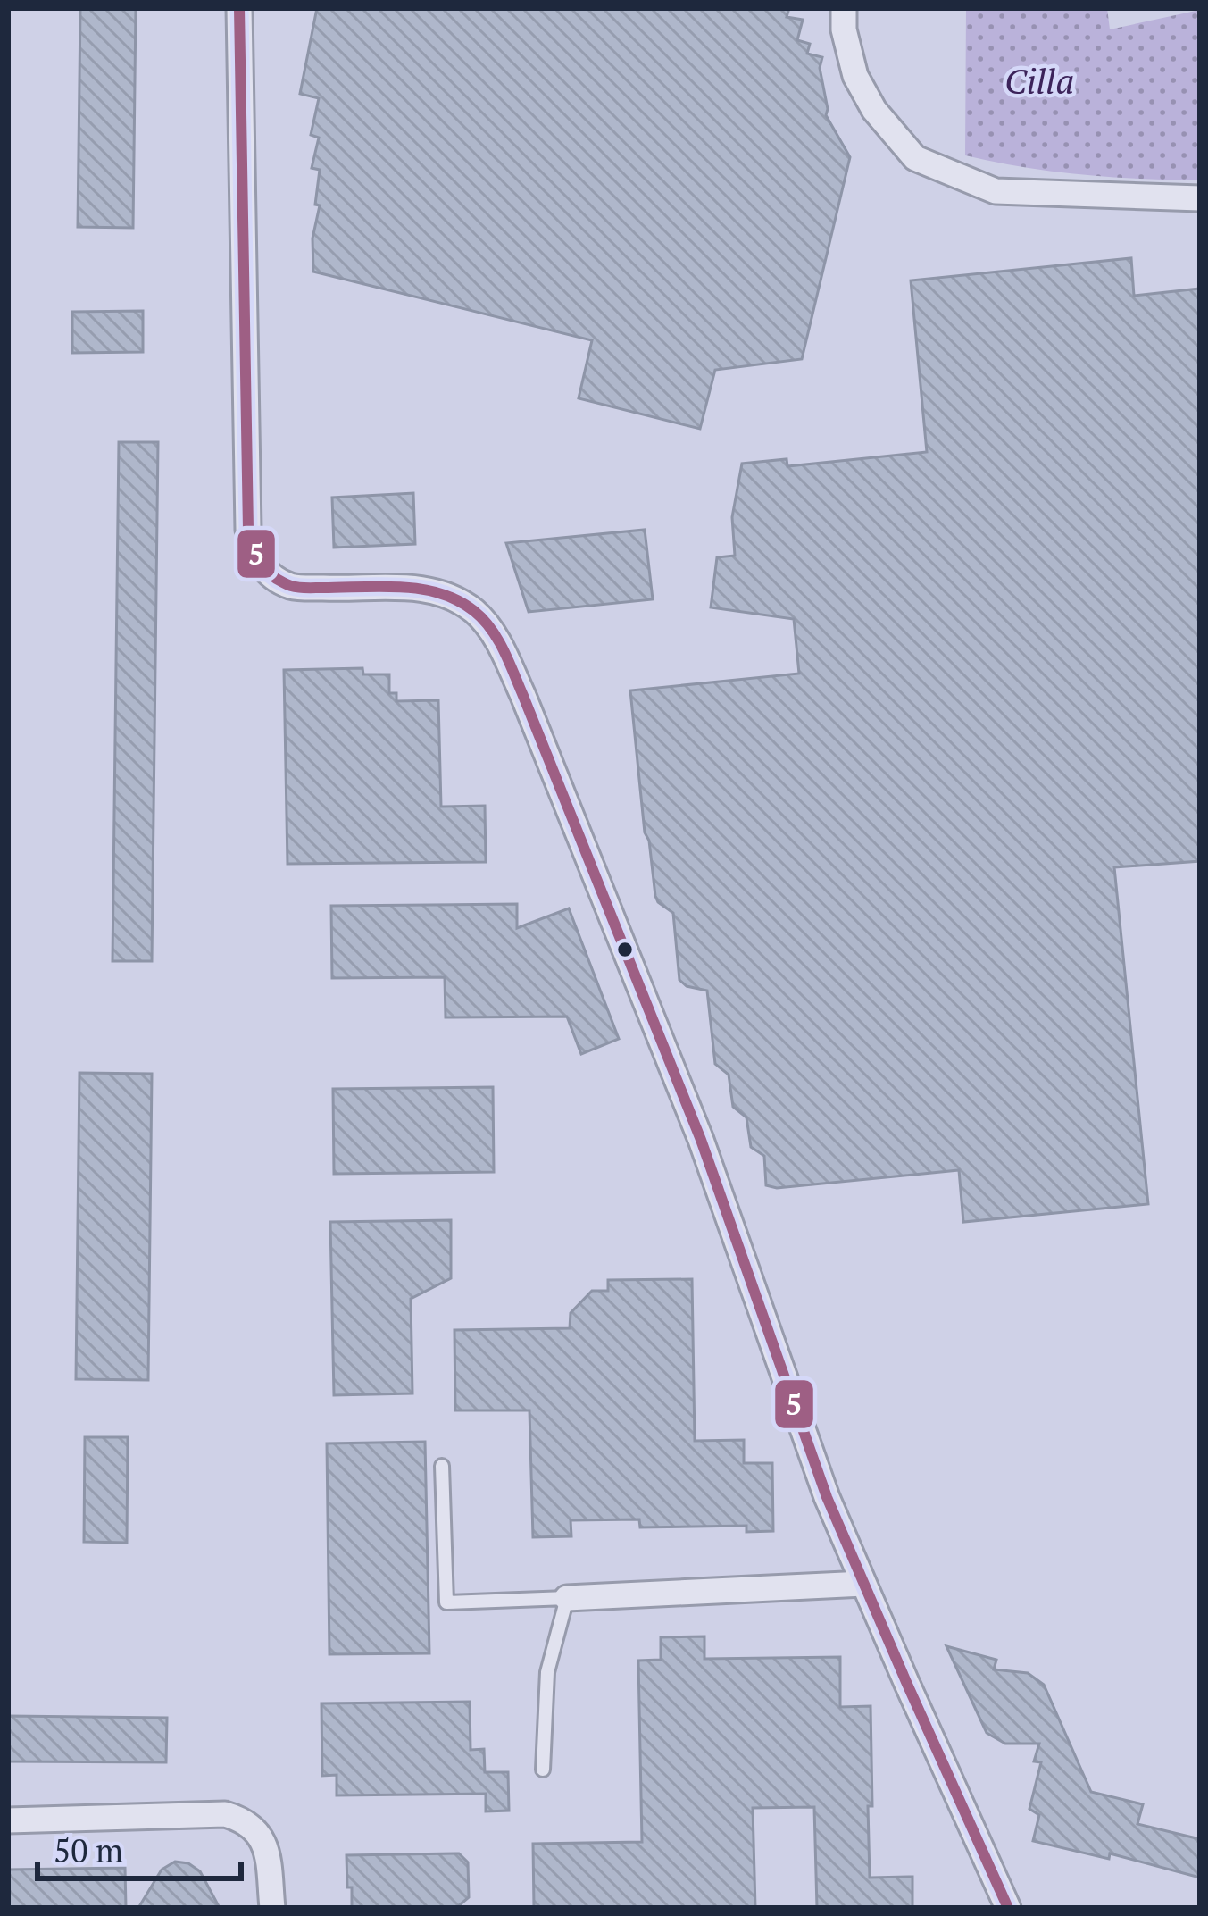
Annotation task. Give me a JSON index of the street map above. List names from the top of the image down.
{
  "parks": ["Cilla"],
  "lines": ["transit line 5"],
  "scale_bar": "50 m"
}
